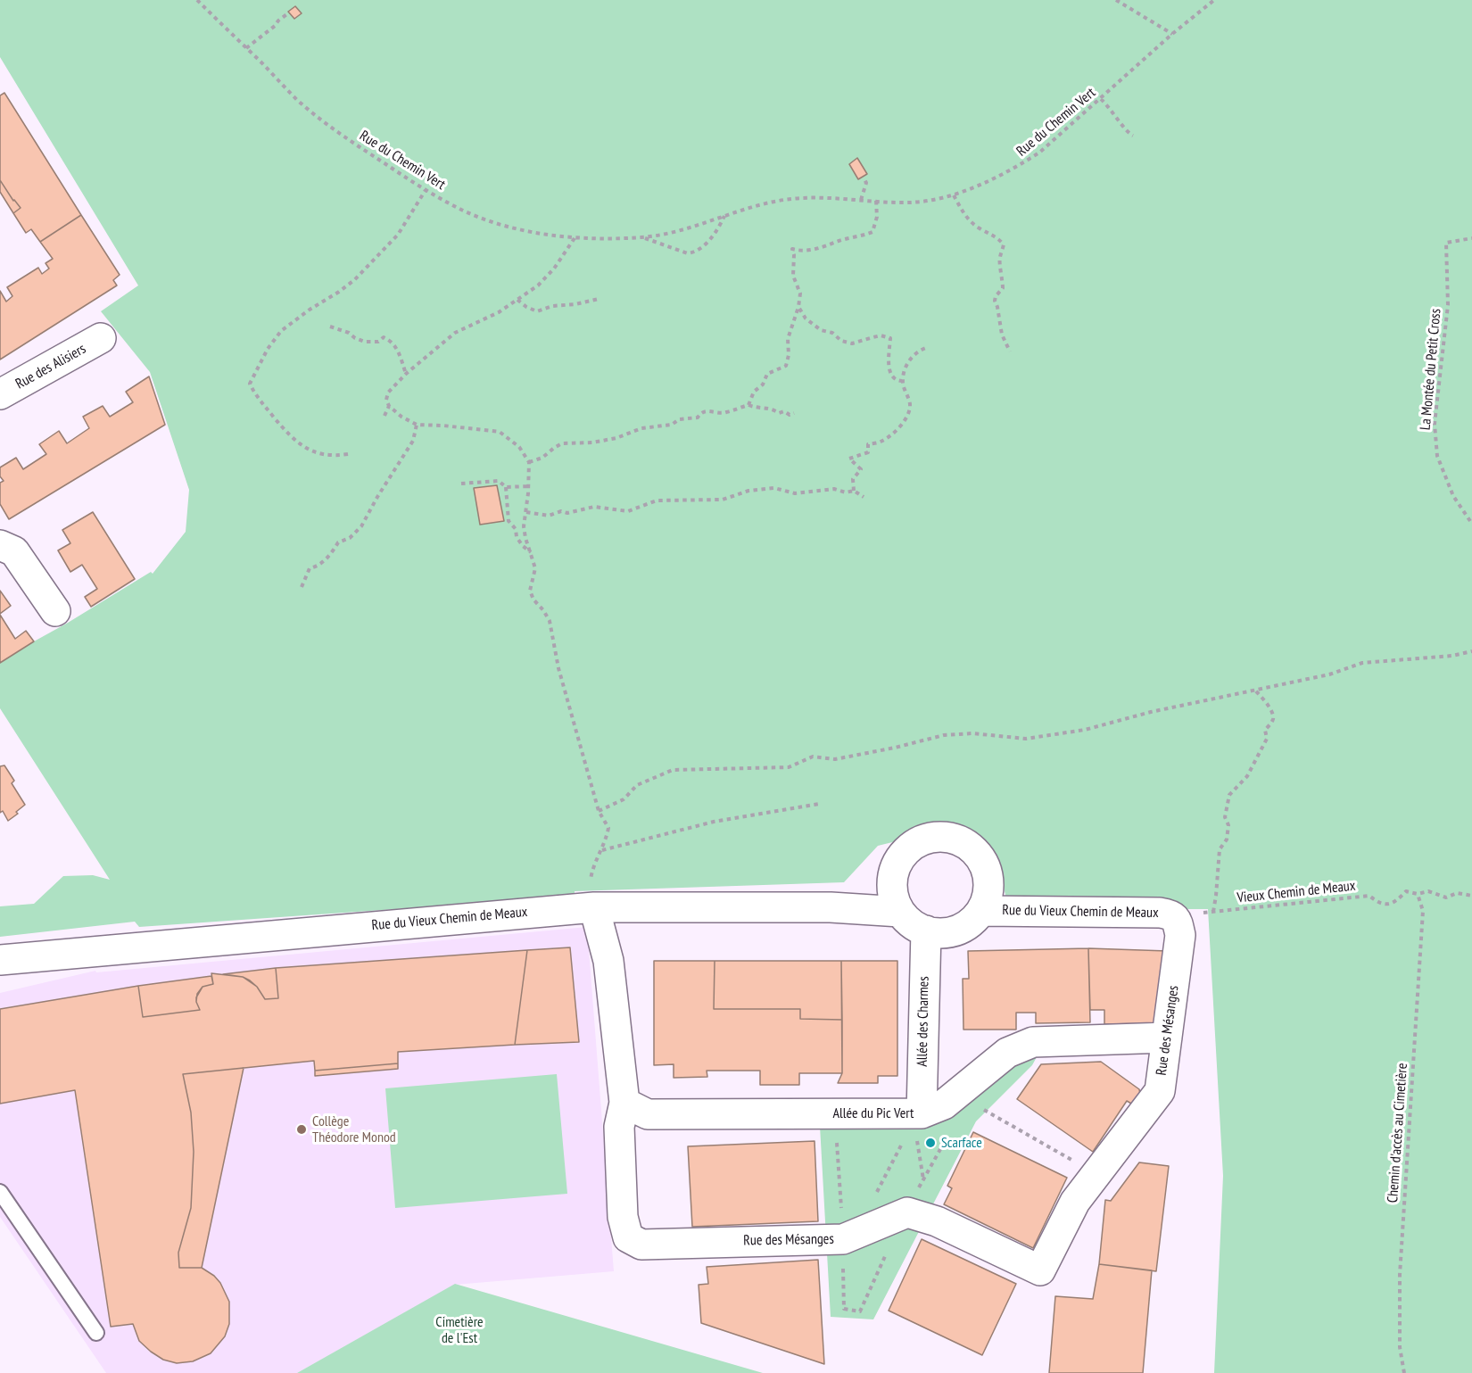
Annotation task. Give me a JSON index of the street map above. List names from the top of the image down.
{
  "streets": {
    "street": [
      "Rue des Alisiers",
      "Rue du Vieux Chemin de Meaux",
      "Allée des Charmes",
      "Rue des Mésanges",
      "Allée du Pic Vert"
    ],
    "path": [
      "Rue du Chemin Vert",
      "La Montée du Petit Cross",
      "Vieux Chemin de Meaux",
      "Chemin d'accès au Cimetière"
    ]
  },
  "crossings": [
    ["Vieux Chemin de Meaux", "Rue du Vieux Chemin de Meaux"],
    ["Vieux Chemin de Meaux", "Rue des Mésanges"],
    ["Vieux Chemin de Meaux", "Chemin d'accès au Cimetière"],
    ["Rue du Vieux Chemin de Meaux", "Allée des Charmes"],
    ["Rue du Vieux Chemin de Meaux", "Rue des Mésanges"],
    ["Allée des Charmes", "Allée du Pic Vert"],
    ["Rue des Mésanges", "Allée du Pic Vert"]
  ],
  "parks": ["Cimetière de l'Est"],
  "places": ["Collège Théodore Monod", "Scarface"]
}
